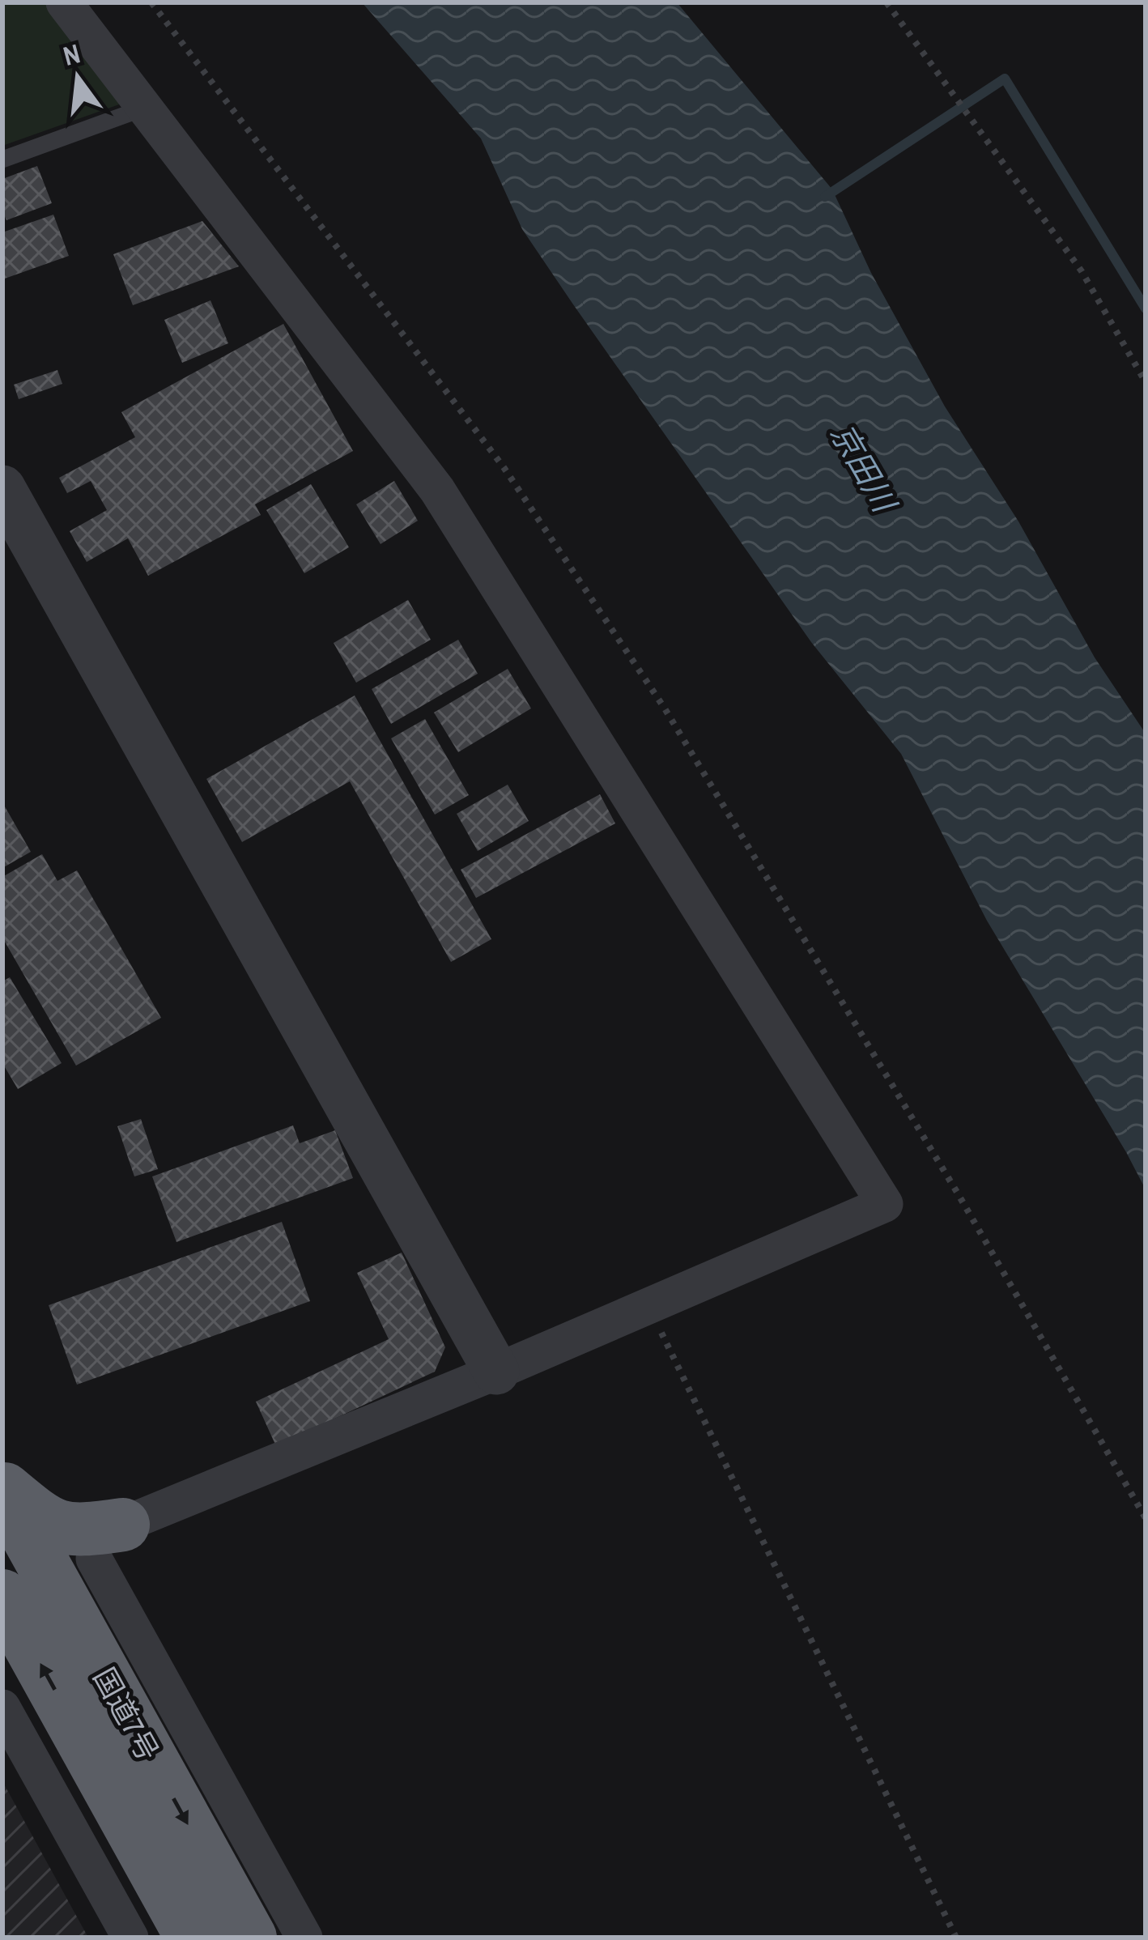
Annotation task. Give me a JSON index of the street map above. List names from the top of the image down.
{
  "streets": {
    "highway": ["国道7号"]
  },
  "water": ["京田川"],
  "north": "top"
}
